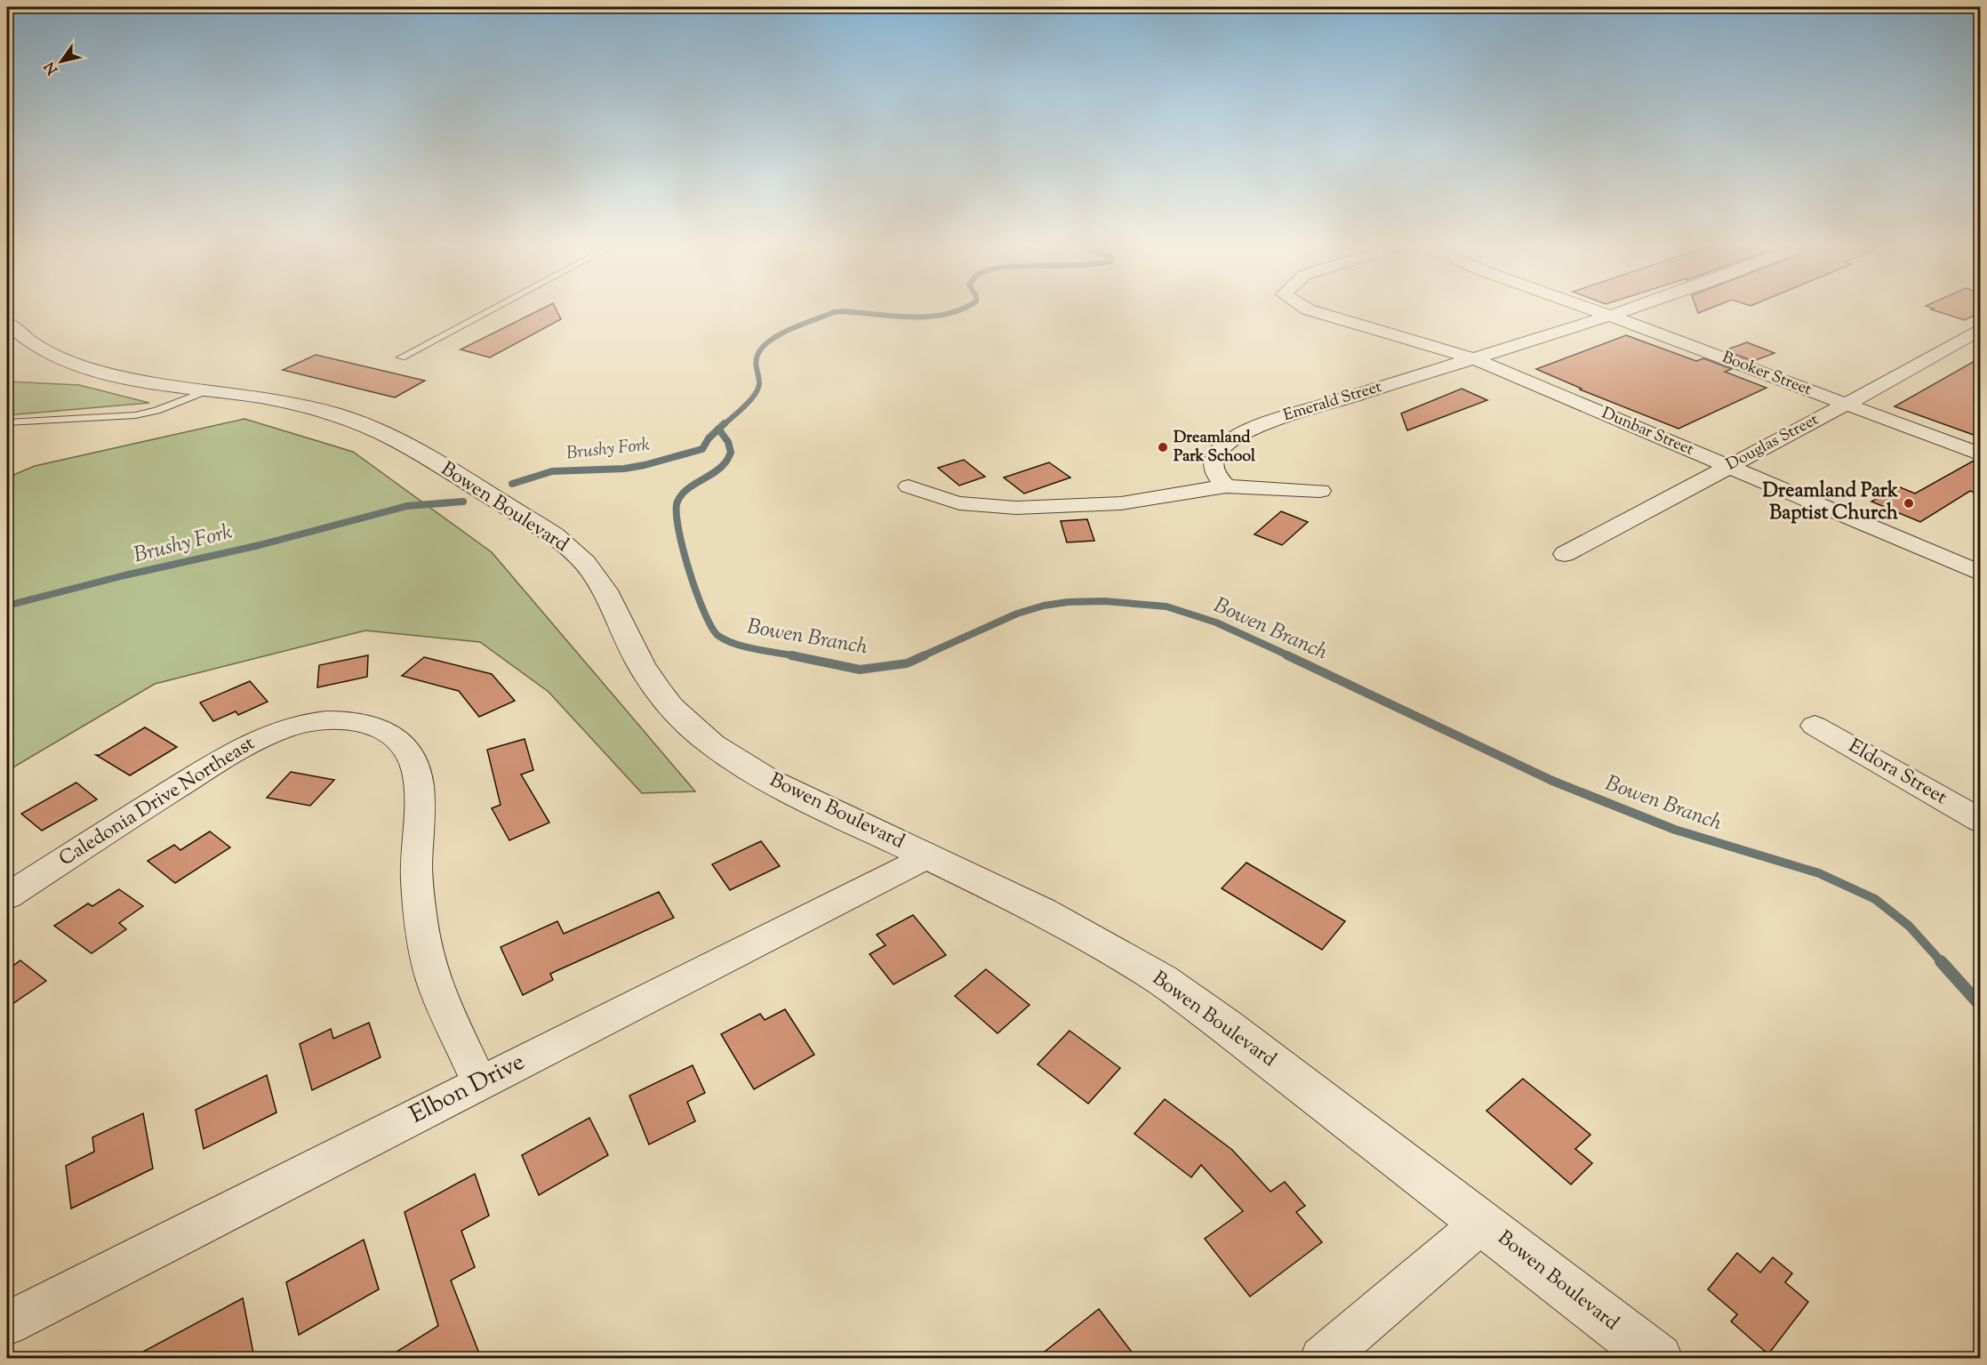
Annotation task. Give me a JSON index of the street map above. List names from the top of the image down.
{
  "streets": {
    "street": [
      "Booker Street",
      "Emerald Street",
      "Dunbar Street",
      "Douglas Street",
      "Bowen Boulevard",
      "Eldora Street",
      "Caledonia Drive Northeast",
      "Elbon Drive"
    ]
  },
  "crossings": [
    ["Booker Street", "Emerald Street"],
    ["Booker Street", "Douglas Street"],
    ["Emerald Street", "Dunbar Street"],
    ["Dunbar Street", "Douglas Street"],
    ["Bowen Boulevard", "Elbon Drive"],
    ["Caledonia Drive Northeast", "Elbon Drive"]
  ],
  "water": ["Brushy Fork", "Bowen Branch"],
  "places": ["Dreamland Park School", "Dreamland Park Baptist Church"],
  "north": "bottom left"
}
